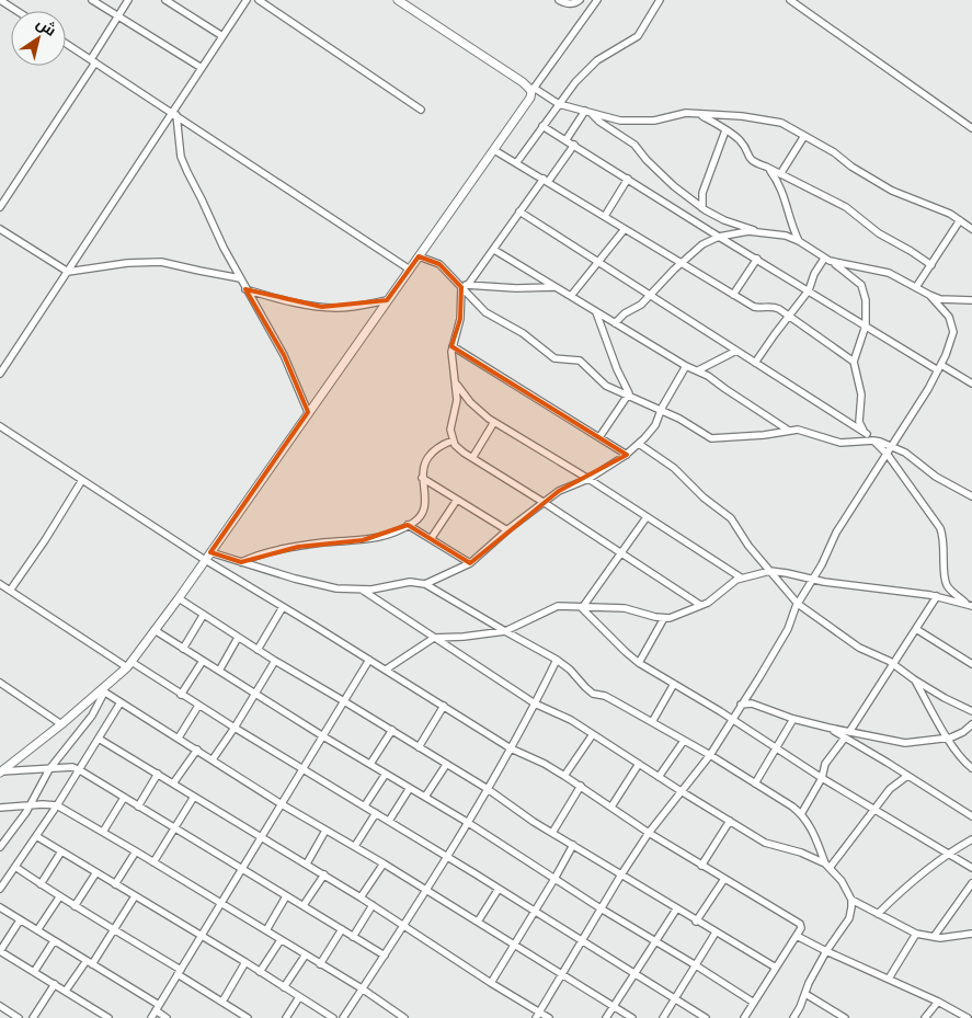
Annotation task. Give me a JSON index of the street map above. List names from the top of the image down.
{
  "north": "top right"
}
